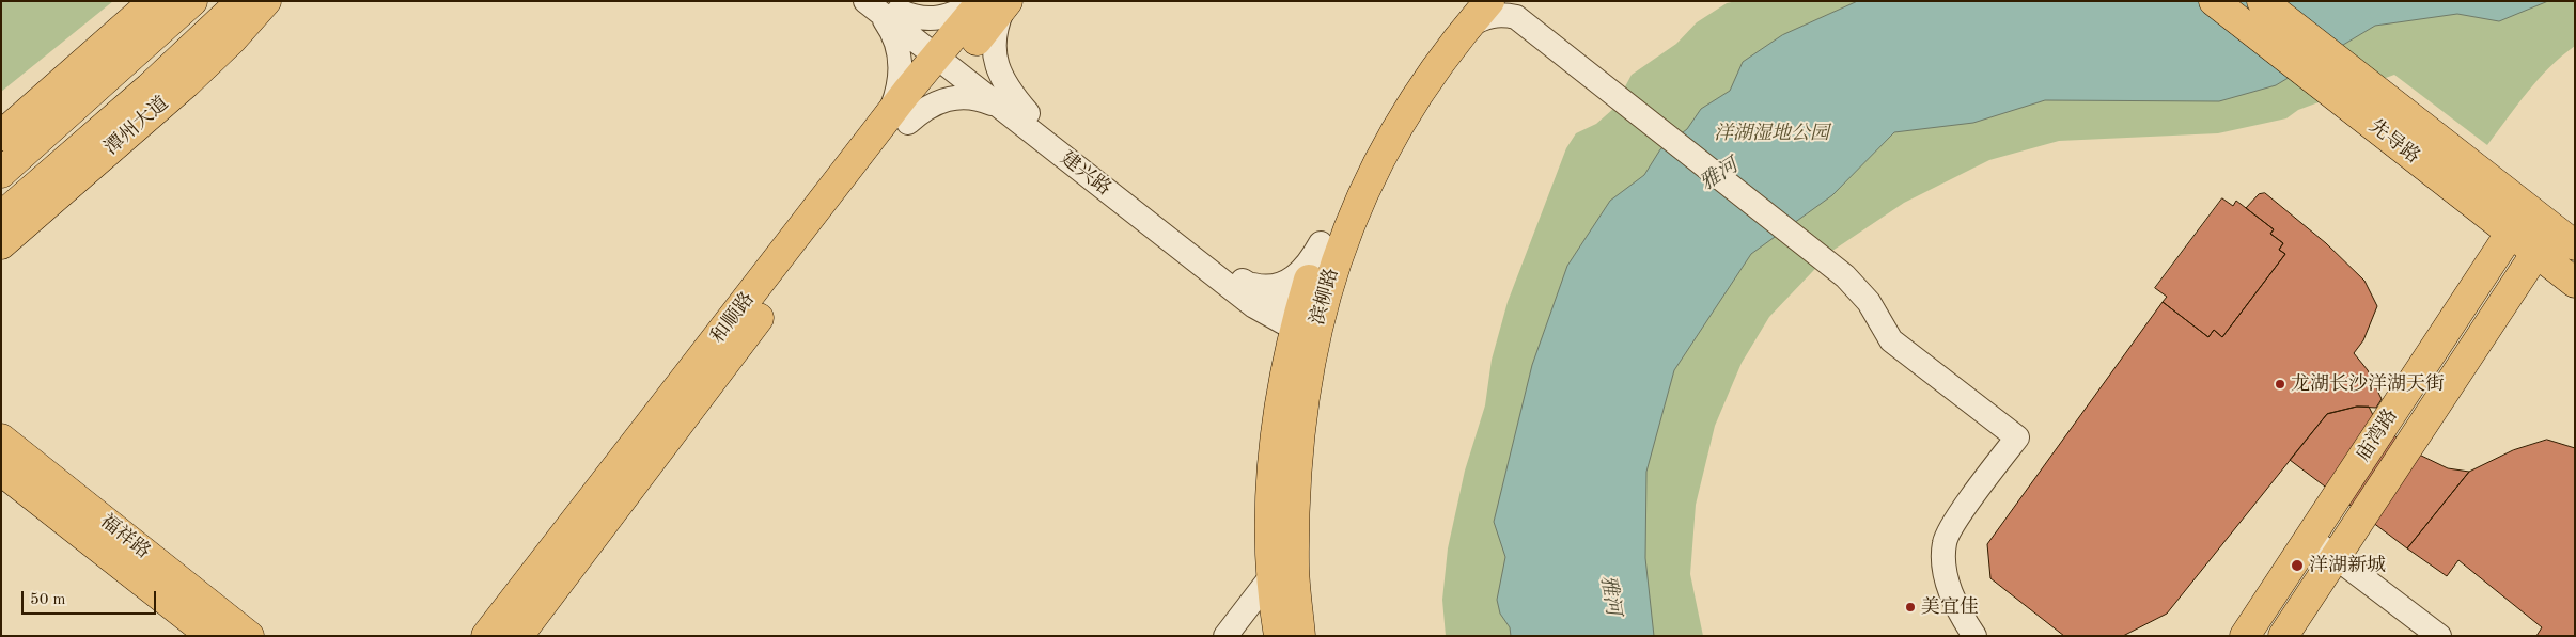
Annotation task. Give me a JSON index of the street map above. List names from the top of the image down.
{
  "streets": {
    "main road": [
      "潭州大道",
      "先导路",
      "滨柳路",
      "和顺路",
      "庙湾路",
      "福祥路"
    ],
    "street": ["建兴路"]
  },
  "crossings": [
    ["先导路", "庙湾路"],
    ["建兴路", "和顺路"]
  ],
  "water": ["雅河"],
  "parks": ["洋湖湿地公园"],
  "places": ["龙湖长沙洋湖天街", "洋湖新城", "美宜佳"],
  "scale_bar": "50 m"
}
